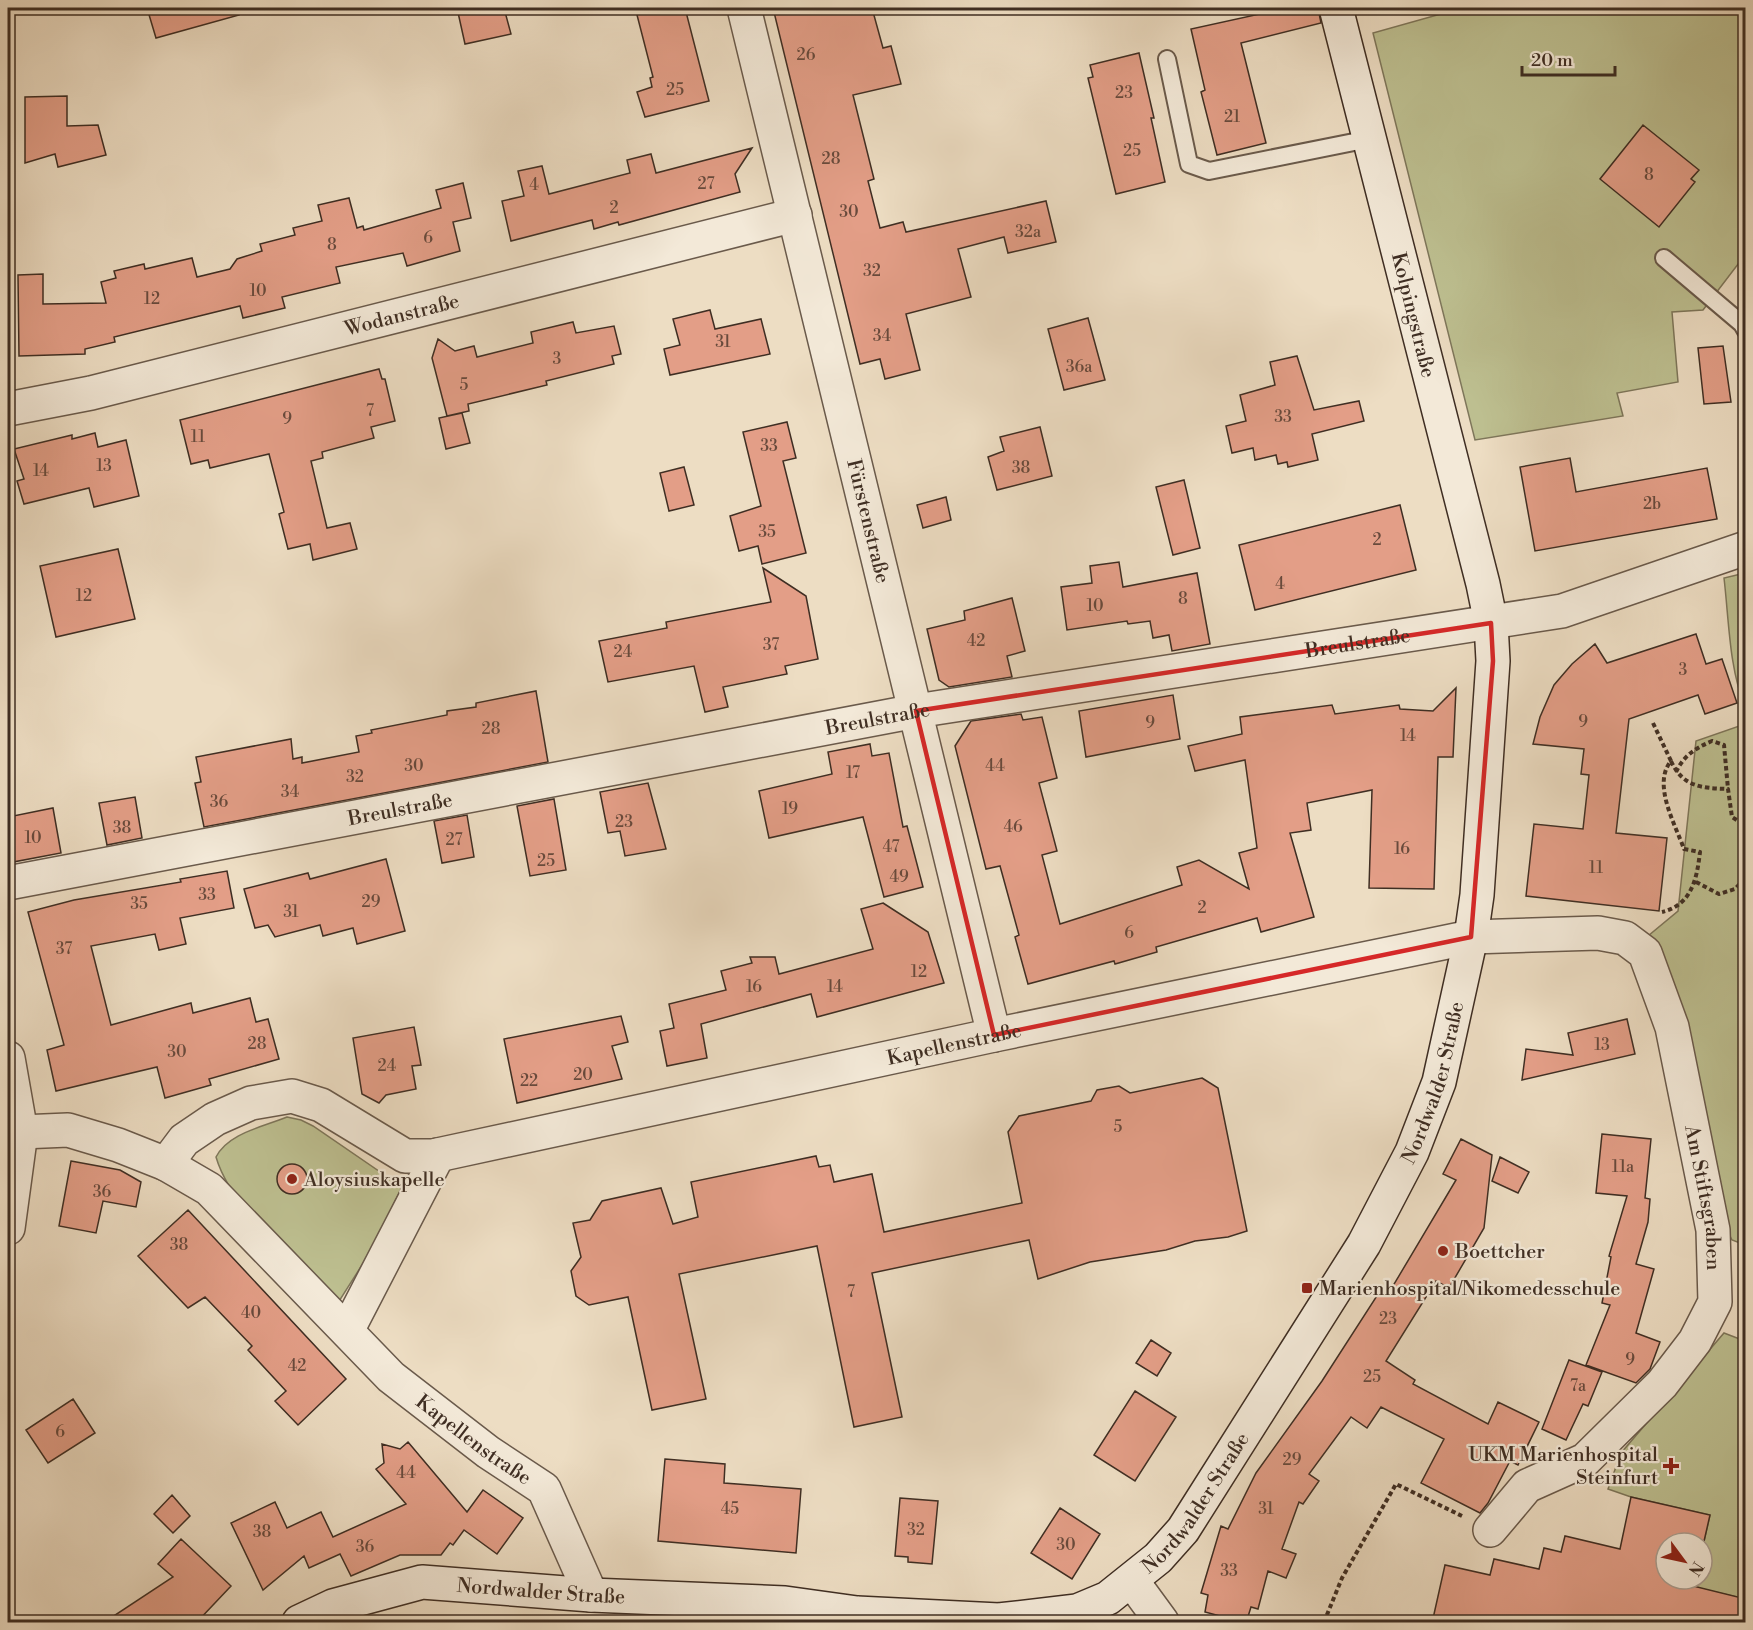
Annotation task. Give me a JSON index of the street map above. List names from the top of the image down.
{
  "streets": {
    "street": [
      "Wodanstraße",
      "Kolpingstraße",
      "Fürstenstraße",
      "Breulstraße",
      "Kapellenstraße",
      "Nordwalder Straße",
      "Am Stiftsgraben"
    ]
  },
  "crossings": [
    ["Wodanstraße", "Fürstenstraße"],
    ["Kolpingstraße", "Breulstraße"],
    ["Kolpingstraße", "Nordwalder Straße"],
    ["Fürstenstraße", "Breulstraße"],
    ["Fürstenstraße", "Kapellenstraße"],
    ["Breulstraße", "Nordwalder Straße"],
    ["Kapellenstraße", "Nordwalder Straße"],
    ["Kapellenstraße", "Am Stiftsgraben"],
    ["Nordwalder Straße", "Am Stiftsgraben"]
  ],
  "places": {
    "other": ["Aloysiuskapelle", "Boettcher"],
    "transit": ["Marienhospital/Nikomedesschule"],
    "health": ["UKM Marienhospital Steinfurt"]
  },
  "house_numbers": [
    "26",
    "25",
    "23",
    "21",
    "25",
    "28",
    "8",
    "27",
    "4",
    "2",
    "30",
    "32a",
    "6",
    "8",
    "32",
    "10",
    "12",
    "34",
    "31",
    "3",
    "36a",
    "5",
    "7",
    "33",
    "9",
    "11",
    "33",
    "13",
    "38",
    "14",
    "2b",
    "35",
    "2",
    "4",
    "12",
    "8",
    "10",
    "42",
    "37",
    "24",
    "3",
    "9",
    "9",
    "28",
    "14",
    "30",
    "44",
    "17",
    "32",
    "34",
    "36",
    "19",
    "23",
    "46",
    "38",
    "10",
    "27",
    "47",
    "16",
    "25",
    "11",
    "49",
    "33",
    "29",
    "35",
    "2",
    "31",
    "6",
    "37",
    "12",
    "16",
    "14",
    "28",
    "13",
    "30",
    "24",
    "20",
    "22",
    "5",
    "11a",
    "36",
    "38",
    "7",
    "40",
    "23",
    "9",
    "42",
    "25",
    "7a",
    "6",
    "29",
    "44",
    "45",
    "31",
    "32",
    "38",
    "30",
    "36",
    "33"
  ],
  "scale_bar": "20 m",
  "north": "bottom right"
}
